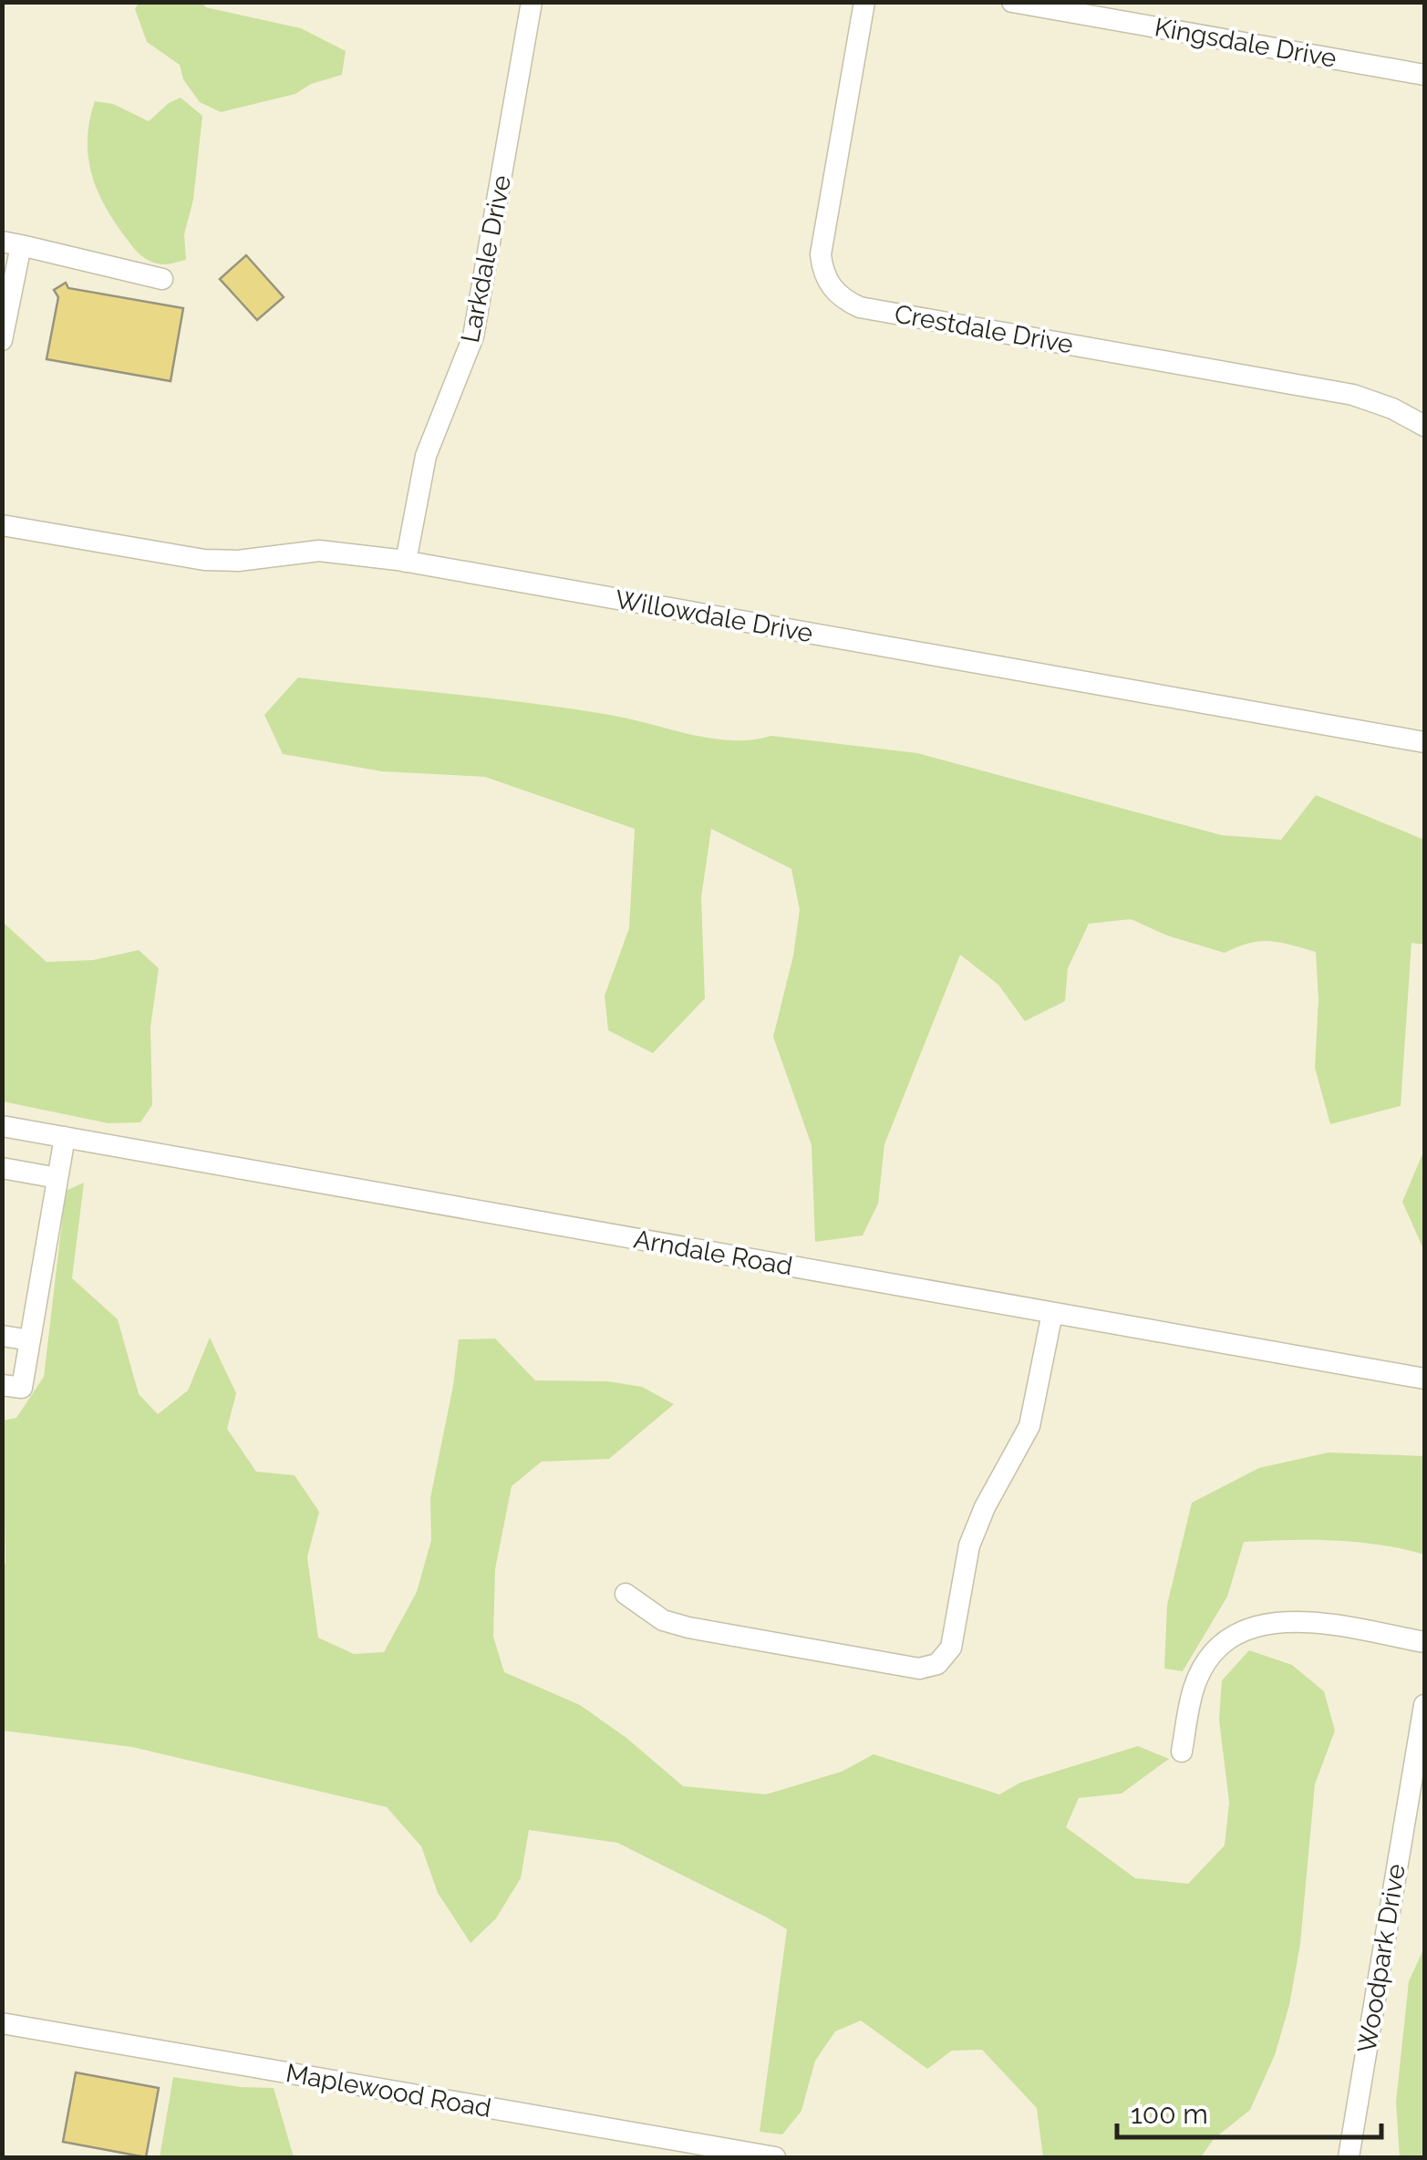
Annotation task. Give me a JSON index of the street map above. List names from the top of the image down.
{
  "streets": {
    "street": [
      "Kingsdale Drive",
      "Larkdale Drive",
      "Crestdale Drive",
      "Willowdale Drive",
      "Arndale Road",
      "Woodpark Drive",
      "Maplewood Road"
    ]
  },
  "crossings": [
    ["Larkdale Drive", "Willowdale Drive"]
  ],
  "scale_bar": "100 m"
}
